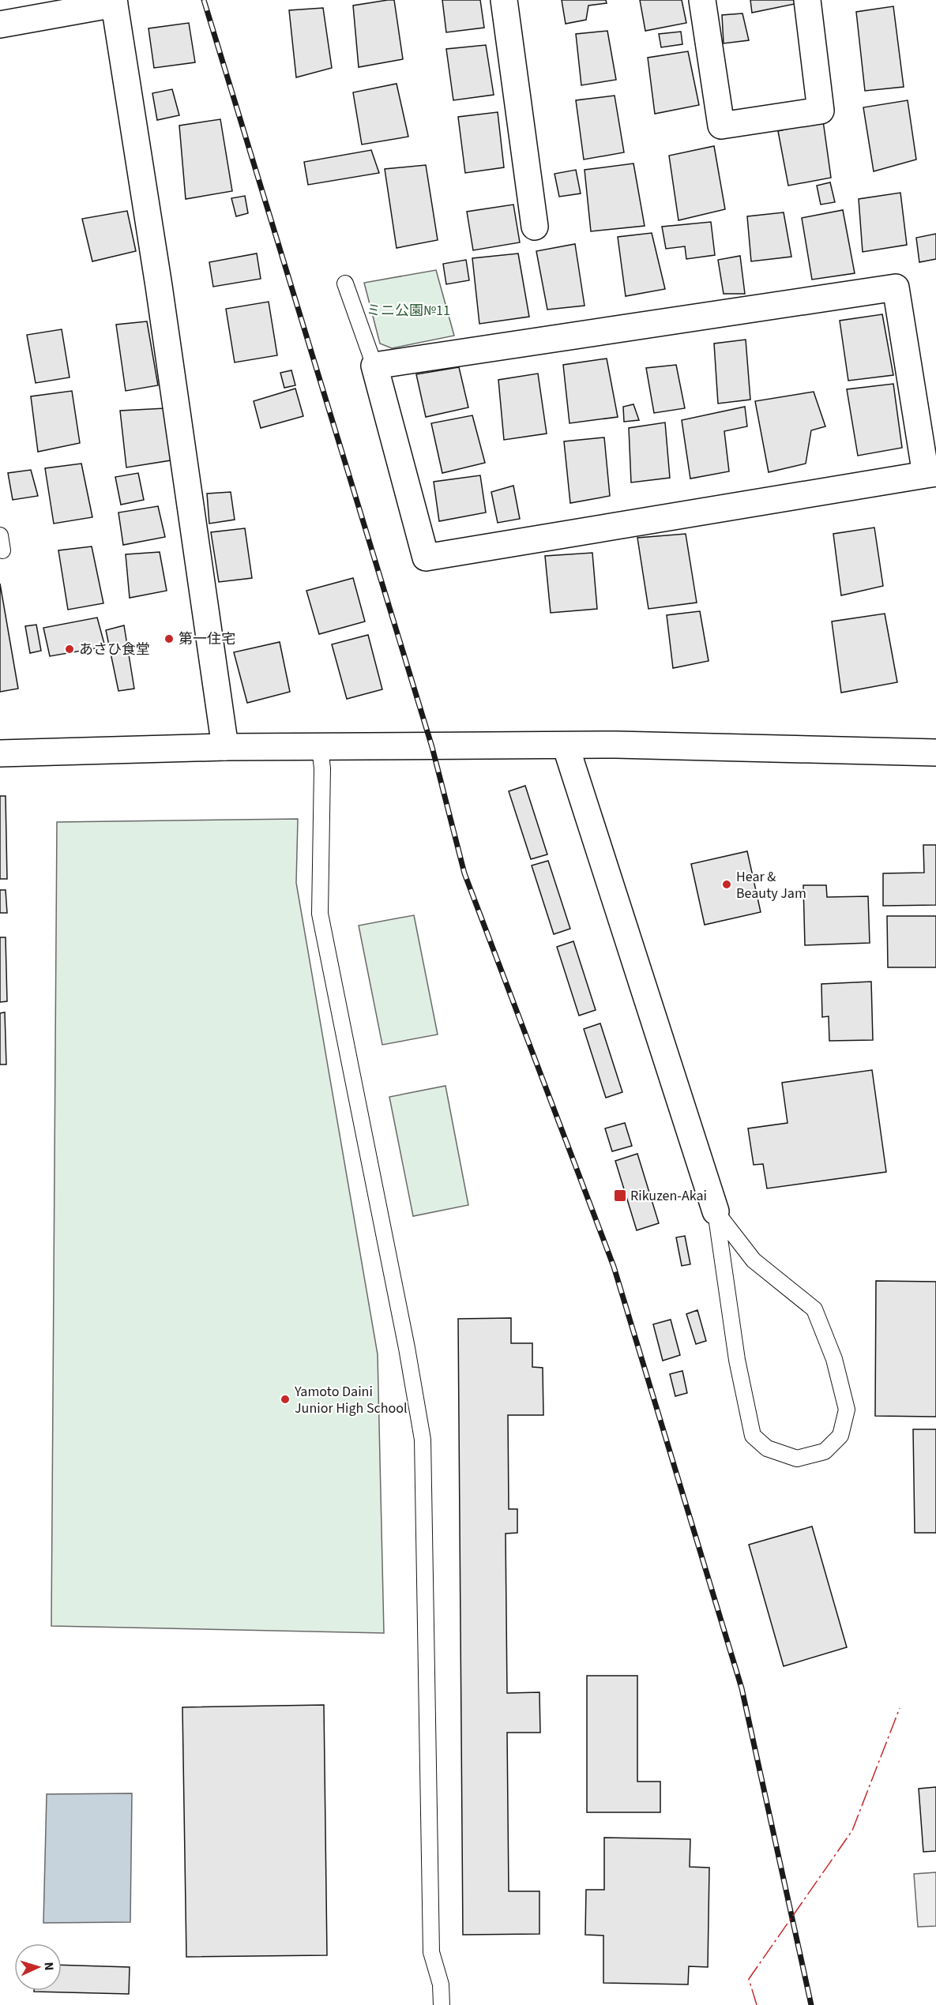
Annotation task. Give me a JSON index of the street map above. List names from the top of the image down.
{
  "parks": ["ミニ公園№11"],
  "places": {
    "other": [
      "第一住宅",
      "あさひ食堂",
      "Hear & Beauty Jam",
      "Yamoto Daini Junior High School"
    ],
    "transit": ["Rikuzen-Akai"]
  },
  "north": "right"
}
